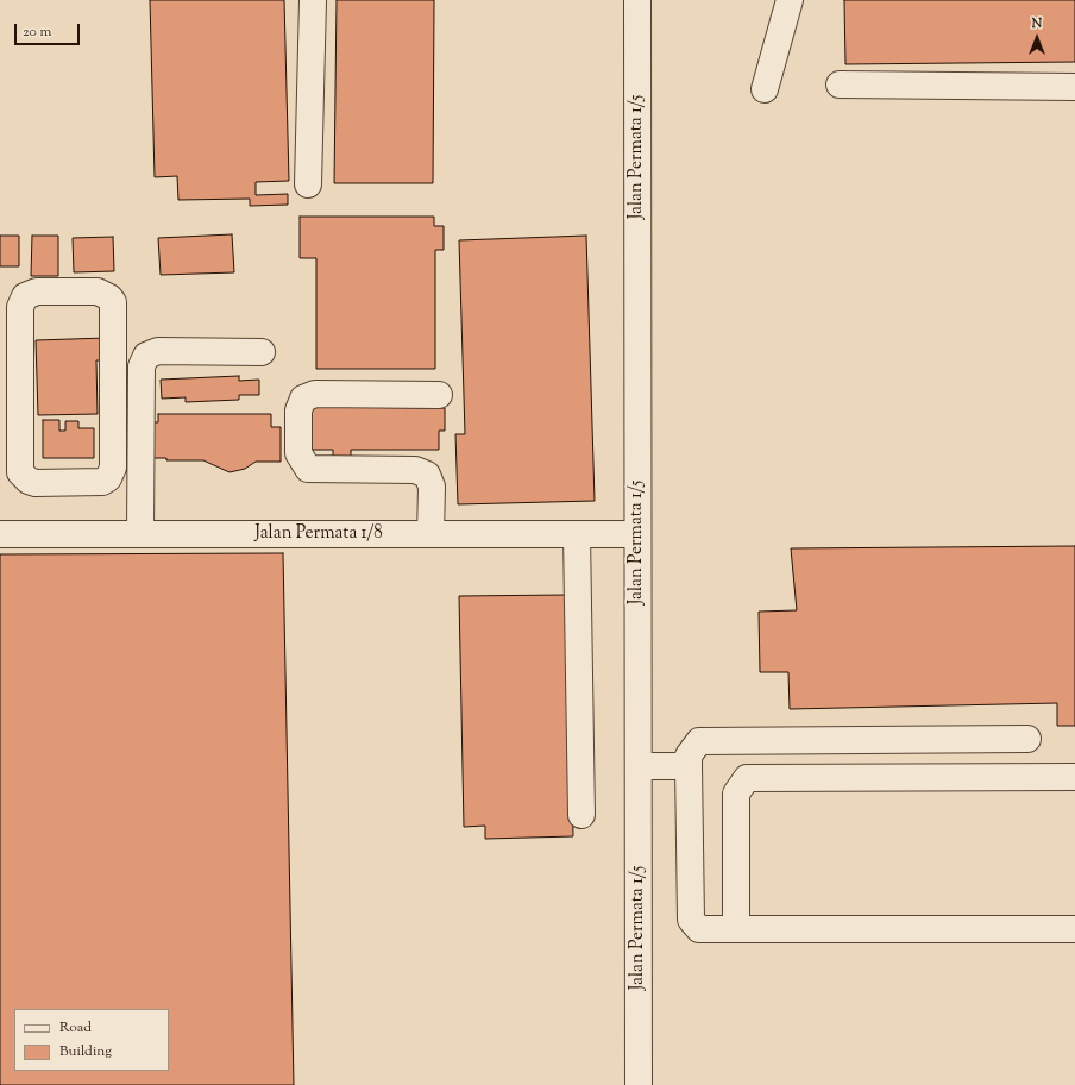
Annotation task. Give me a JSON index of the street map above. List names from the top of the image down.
{
  "streets": {
    "street": ["Jalan Permata 1/5", "Jalan Permata 1/8"]
  },
  "crossings": [
    ["Jalan Permata 1/5", "Jalan Permata 1/8"]
  ],
  "legend": ["Road", "Building"],
  "scale_bar": "20 m",
  "north": "top"
}
